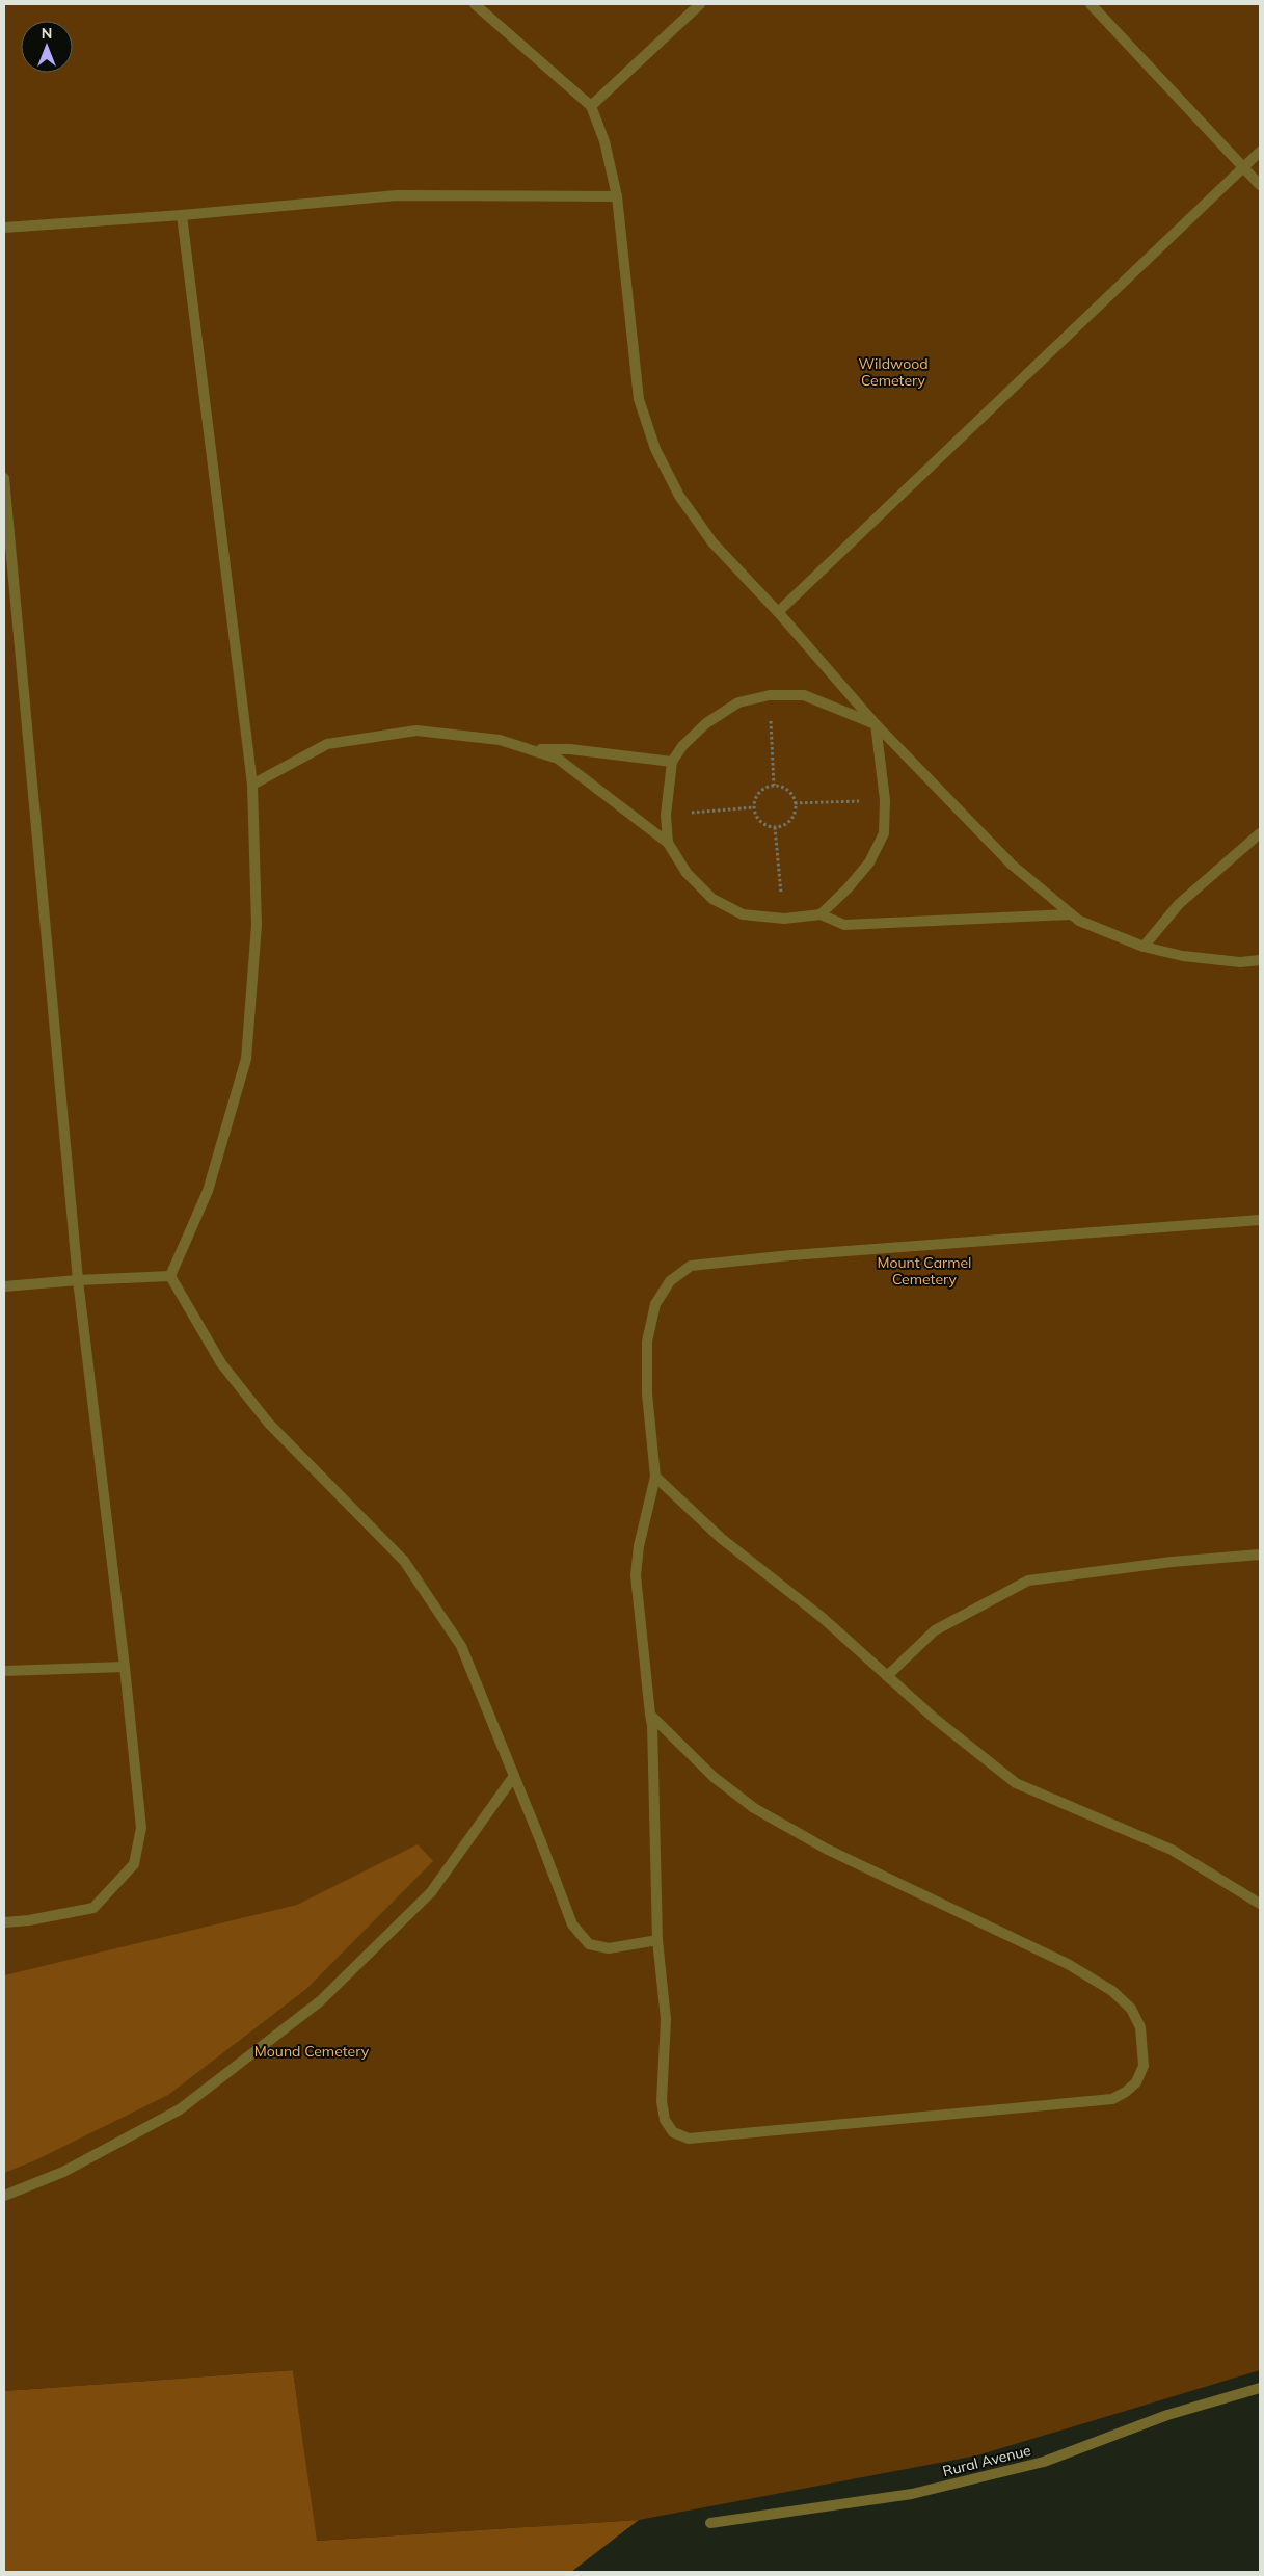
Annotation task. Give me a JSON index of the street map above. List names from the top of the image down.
{
  "streets": {
    "lane": ["Rural Avenue"]
  },
  "parks": ["Wildwood Cemetery", "Mount Carmel Cemetery", "Mound Cemetery"],
  "north": "top"
}
